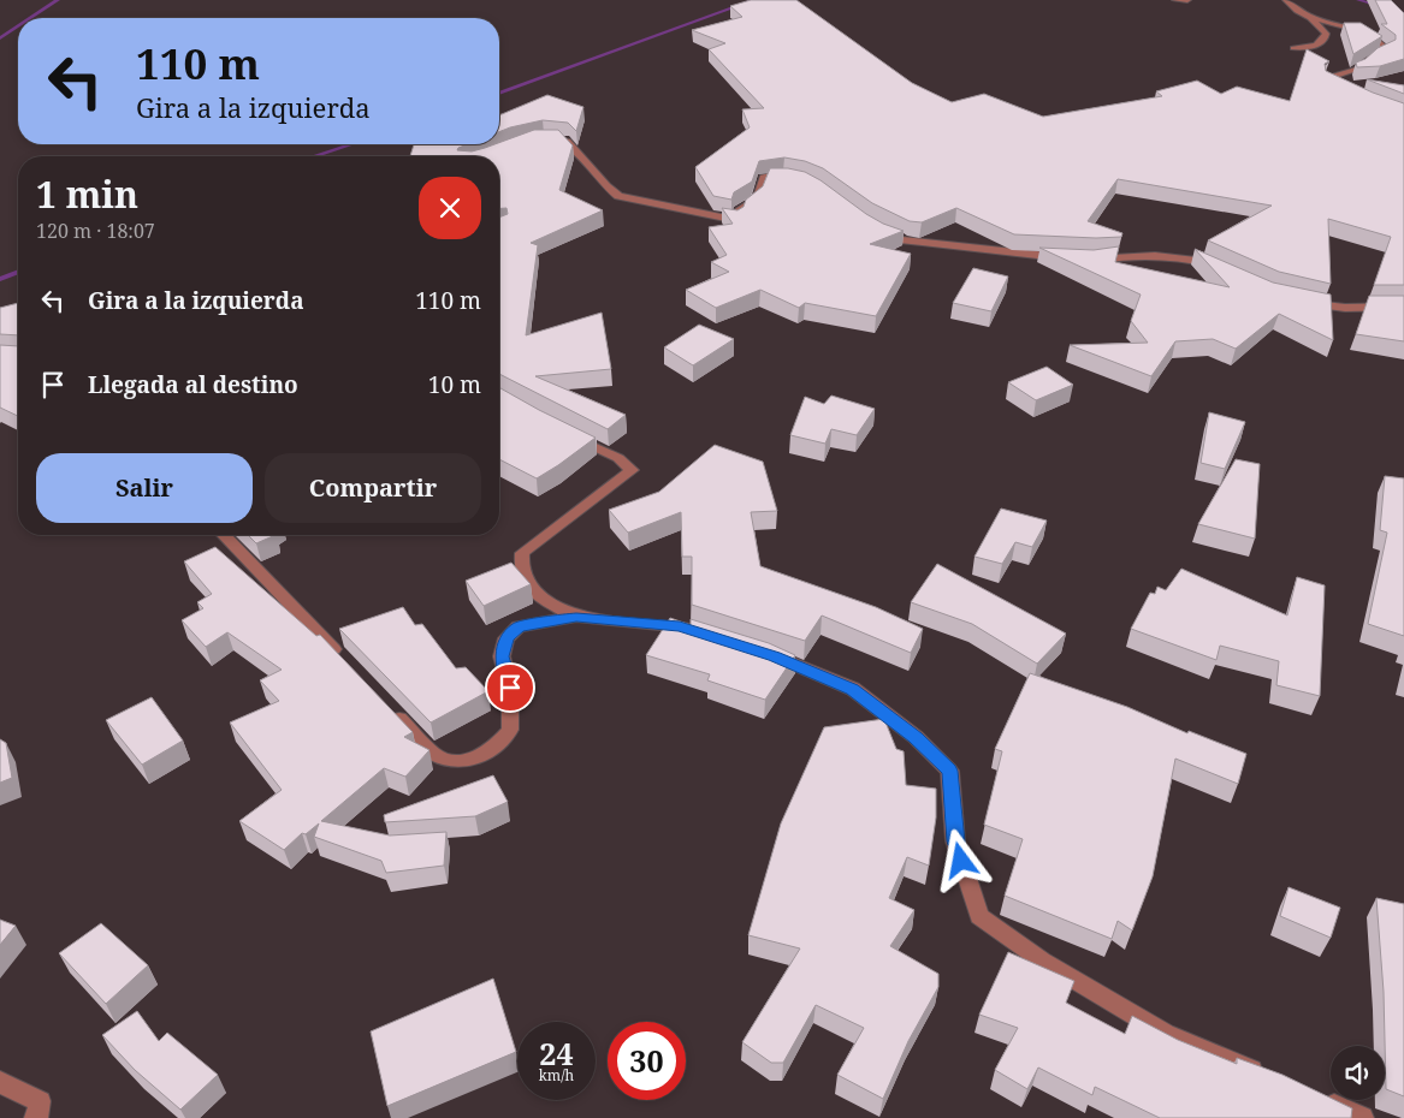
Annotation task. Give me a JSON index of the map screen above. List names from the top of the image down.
{
  "page": {
    "turn": ["110 m", "Gira a la izquierda"],
    "heading": ["1 min", "120 m · 18:07"],
    "list": [
      {
        "name": "Gira a la izquierda",
        "value": "110 m"
      },
      {
        "name": "Llegada al destino",
        "value": "10 m"
      }
    ],
    "buttons": ["Salir", "Compartir"],
    "speed": "24 km/h",
    "limit": "30"
  }
}
